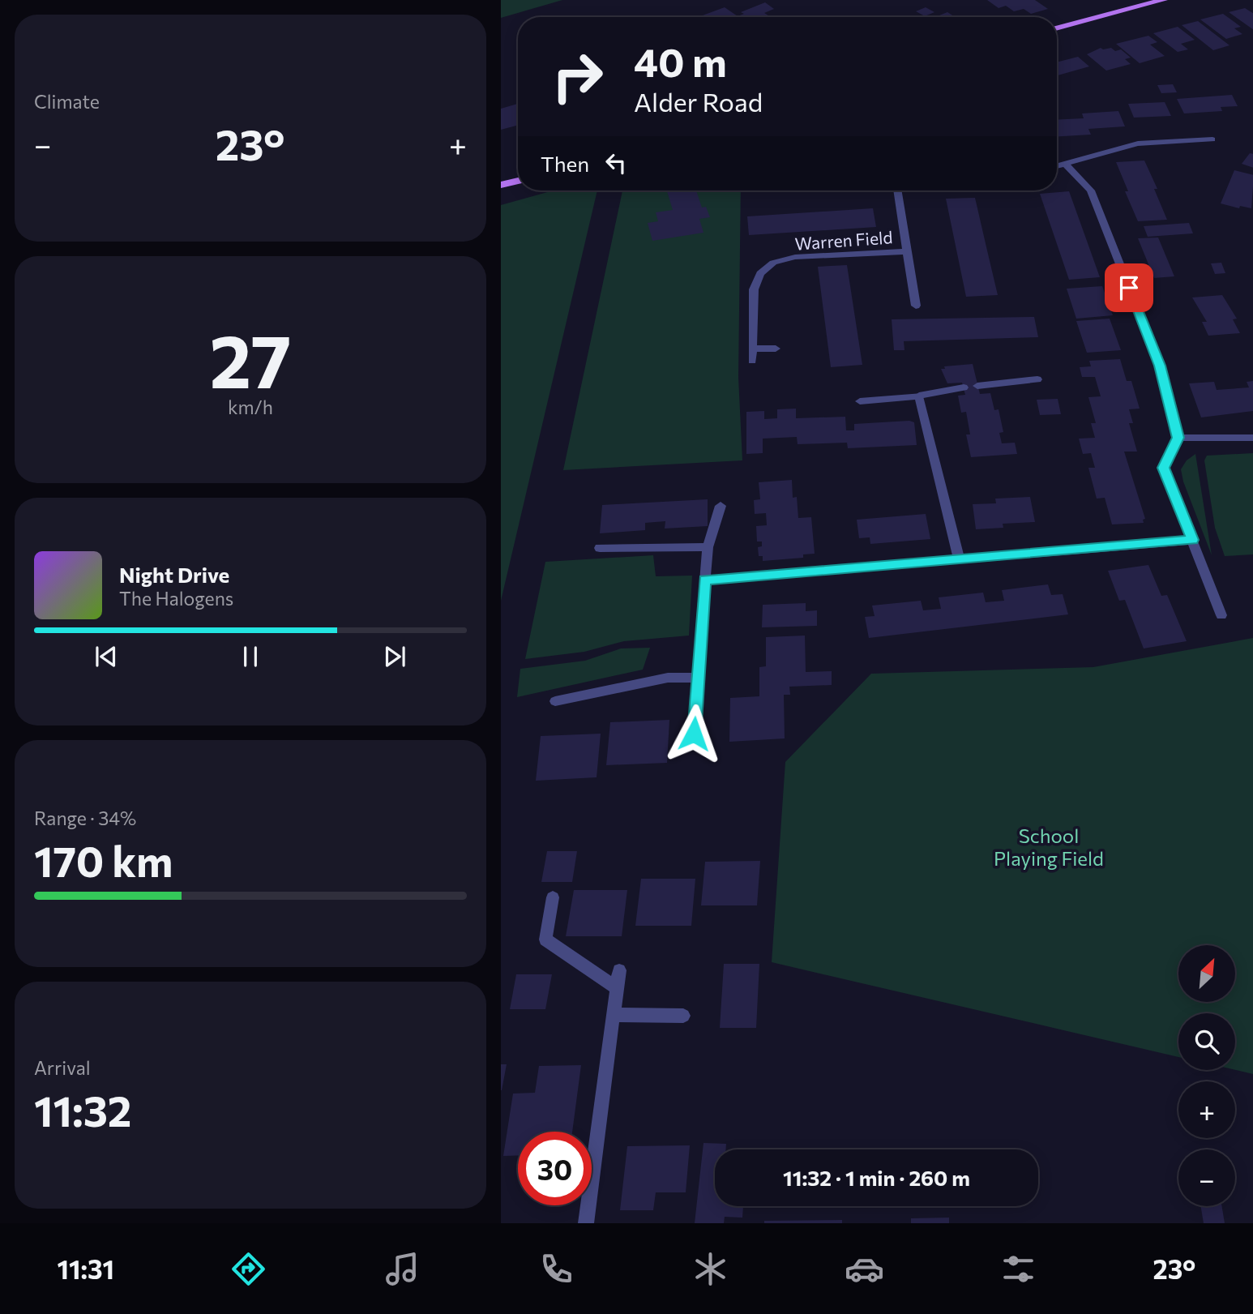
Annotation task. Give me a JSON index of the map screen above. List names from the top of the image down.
{
  "streets": {
    "street": ["Warren Field"]
  },
  "parks": ["School Playing Field"],
  "north": "top right",
  "page": {
    "tile": [
      "Climate",
      ["27", "km/h"],
      ["Range · 34%", "170 km"],
      ["Arrival", "11:32"]
    ],
    "turn": ["40 m", "Alder Road"],
    "heat": ["−", "23°", "+"],
    "then": "Then",
    "song": ["Night Drive", "The Halogens"],
    "map_buttons": ["+", "−"],
    "limit": "30",
    "trip": "11:32 · 1 min · 260 m",
    "tabs": ["11:31", "23°"]
  }
}
